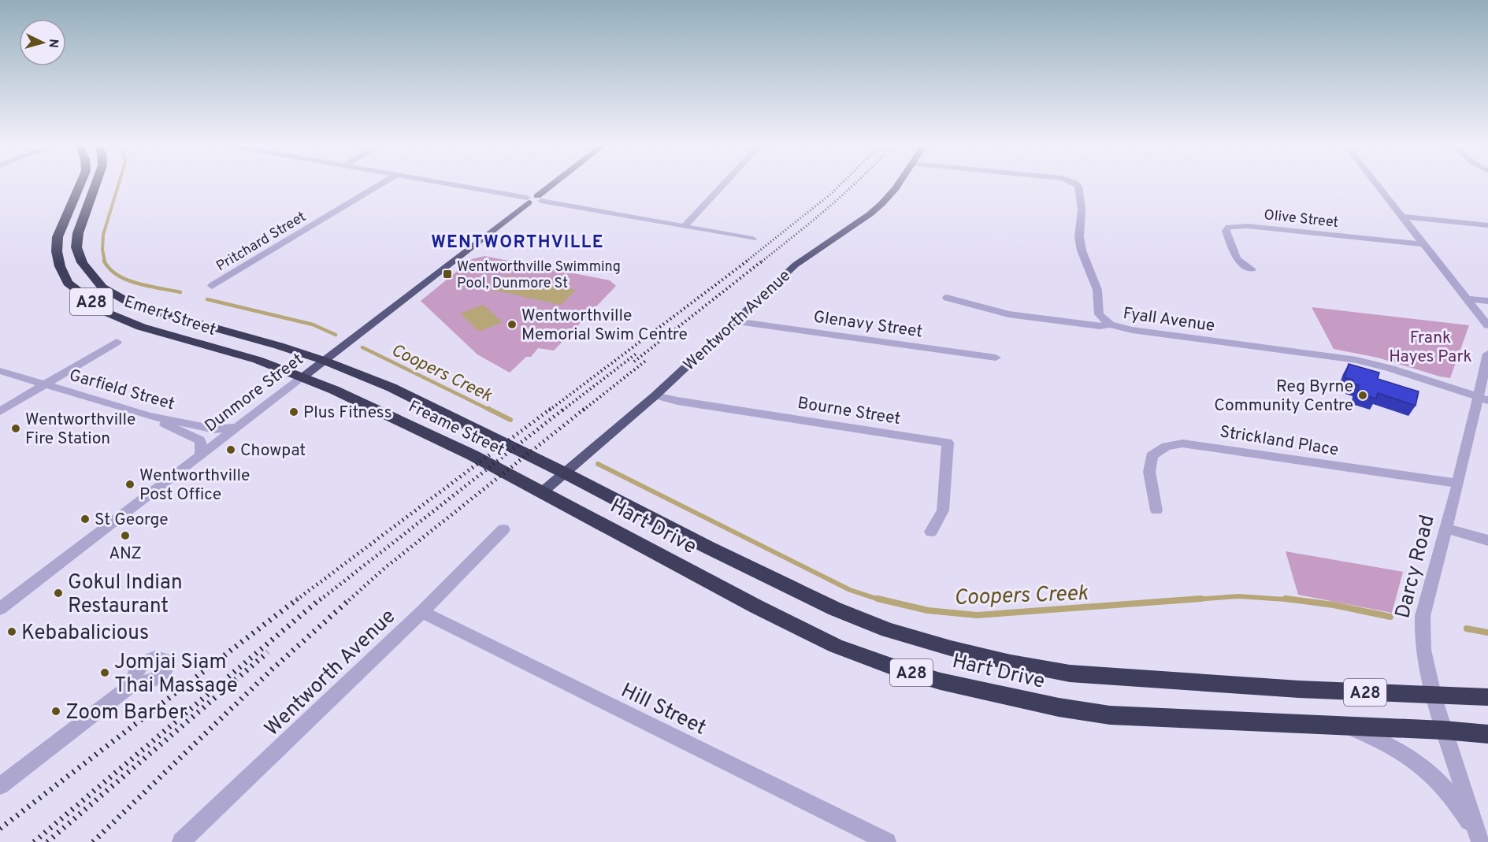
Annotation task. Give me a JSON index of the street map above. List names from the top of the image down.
{
  "streets": {
    "highway": [
      "A28",
      "Emert Street",
      "Freame Street",
      "Hart Drive"
    ],
    "main road": ["Wentworth Avenue", "Dunmore Street"],
    "street": [
      "Olive Street",
      "Pritchard Street",
      "Fyall Avenue",
      "Glenavy Street",
      "Garfield Street",
      "Bourne Street",
      "Strickland Place",
      "Darcy Road",
      "Hill Street"
    ]
  },
  "crossings": [
    ["Emert Street", "Dunmore Street"],
    ["Emert Street", "Freame Street"],
    ["Fyall Avenue", "Darcy Road"],
    ["Wentworth Avenue", "Glenavy Street"],
    ["Wentworth Avenue", "Bourne Street"],
    ["Wentworth Avenue", "Freame Street"],
    ["Wentworth Avenue", "Hart Drive"],
    ["Wentworth Avenue", "Hill Street"],
    ["Garfield Street", "Dunmore Street"],
    ["Dunmore Street", "Freame Street"],
    ["Freame Street", "Hart Drive"],
    ["Strickland Place", "Darcy Road"],
    ["Hart Drive", "Darcy Road"]
  ],
  "districts": ["WENTWORTHVILLE"],
  "water": ["Coopers Creek"],
  "parks": ["Frank Hayes Park"],
  "places": {
    "transit": ["Wentworthville Swimming Pool, Dunmore St"],
    "other": [
      "Wentworthville Memorial Swim Centre",
      "Reg Byrne Community Centre",
      "Plus Fitness",
      "Wentworthville Fire Station",
      "Chowpat",
      "Wentworthville Post Office",
      "St George",
      "ANZ",
      "Gokul Indian Restaurant",
      "Kebabalicious",
      "Jomjai Siam Thai Massage",
      "Zoom Barber"
    ]
  },
  "north": "right"
}
